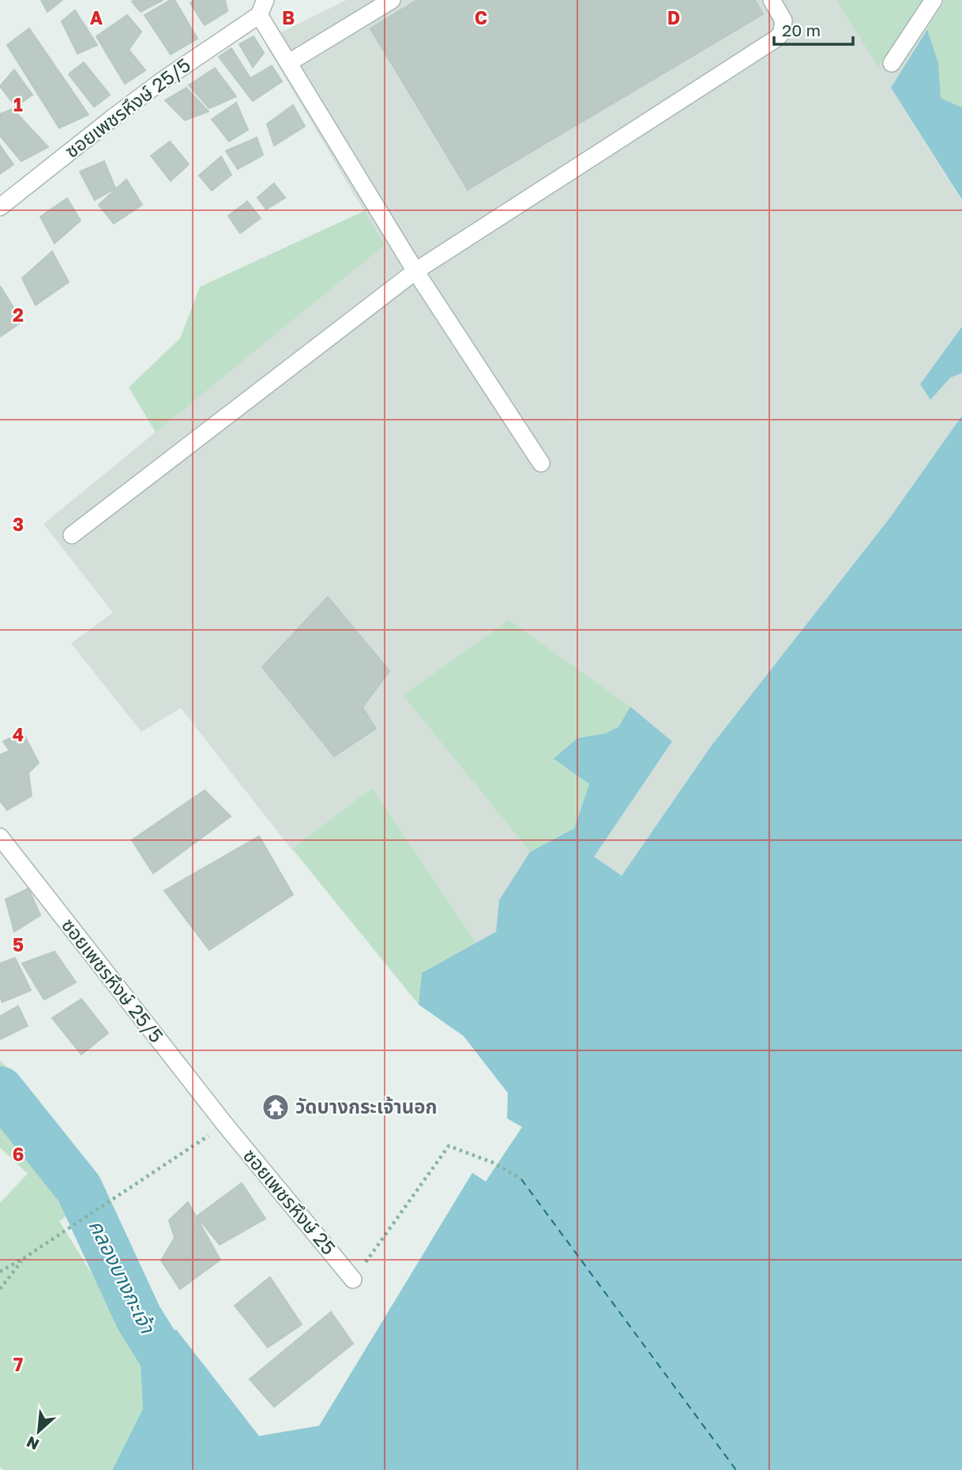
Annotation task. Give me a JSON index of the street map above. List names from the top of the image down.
{
  "streets": {
    "street": ["ซอยเพชรหึงษ์ 25/5", "ซอยเพชรหึงษ์ 25"]
  },
  "crossings": [
    ["ซอยเพชรหึงษ์ 25/5", "ซอยเพชรหึงษ์ 25"]
  ],
  "water": ["คลองบางกะเจ้า"],
  "places": {
    "temple": ["วัดบางกระเจ้านอก"]
  },
  "scale_bar": "20 m",
  "north": "bottom left",
  "grid": {
    "columns": [
      "A",
      "B",
      "C",
      "D"
    ],
    "rows": [
      "1",
      "2",
      "3",
      "4",
      "5",
      "6",
      "7"
    ]
  }
}
